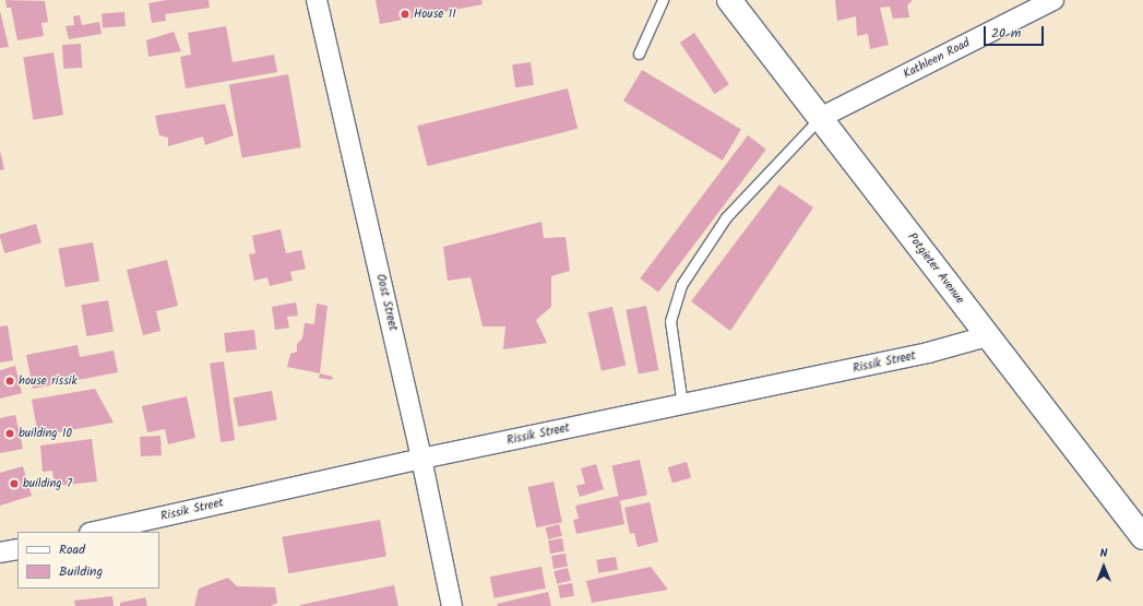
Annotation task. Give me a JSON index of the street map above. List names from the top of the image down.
{
  "streets": {
    "street": [
      "Kathleen Road",
      "Potgieter Avenue",
      "Oost Street",
      "Rissik Street"
    ]
  },
  "crossings": [
    ["Kathleen Road", "Potgieter Avenue"],
    ["Potgieter Avenue", "Rissik Street"],
    ["Oost Street", "Rissik Street"]
  ],
  "places": [
    "House 11",
    "house rissik",
    "building 10",
    "building 7"
  ],
  "legend": ["Road", "Building"],
  "scale_bar": "20 m",
  "north": "top"
}
